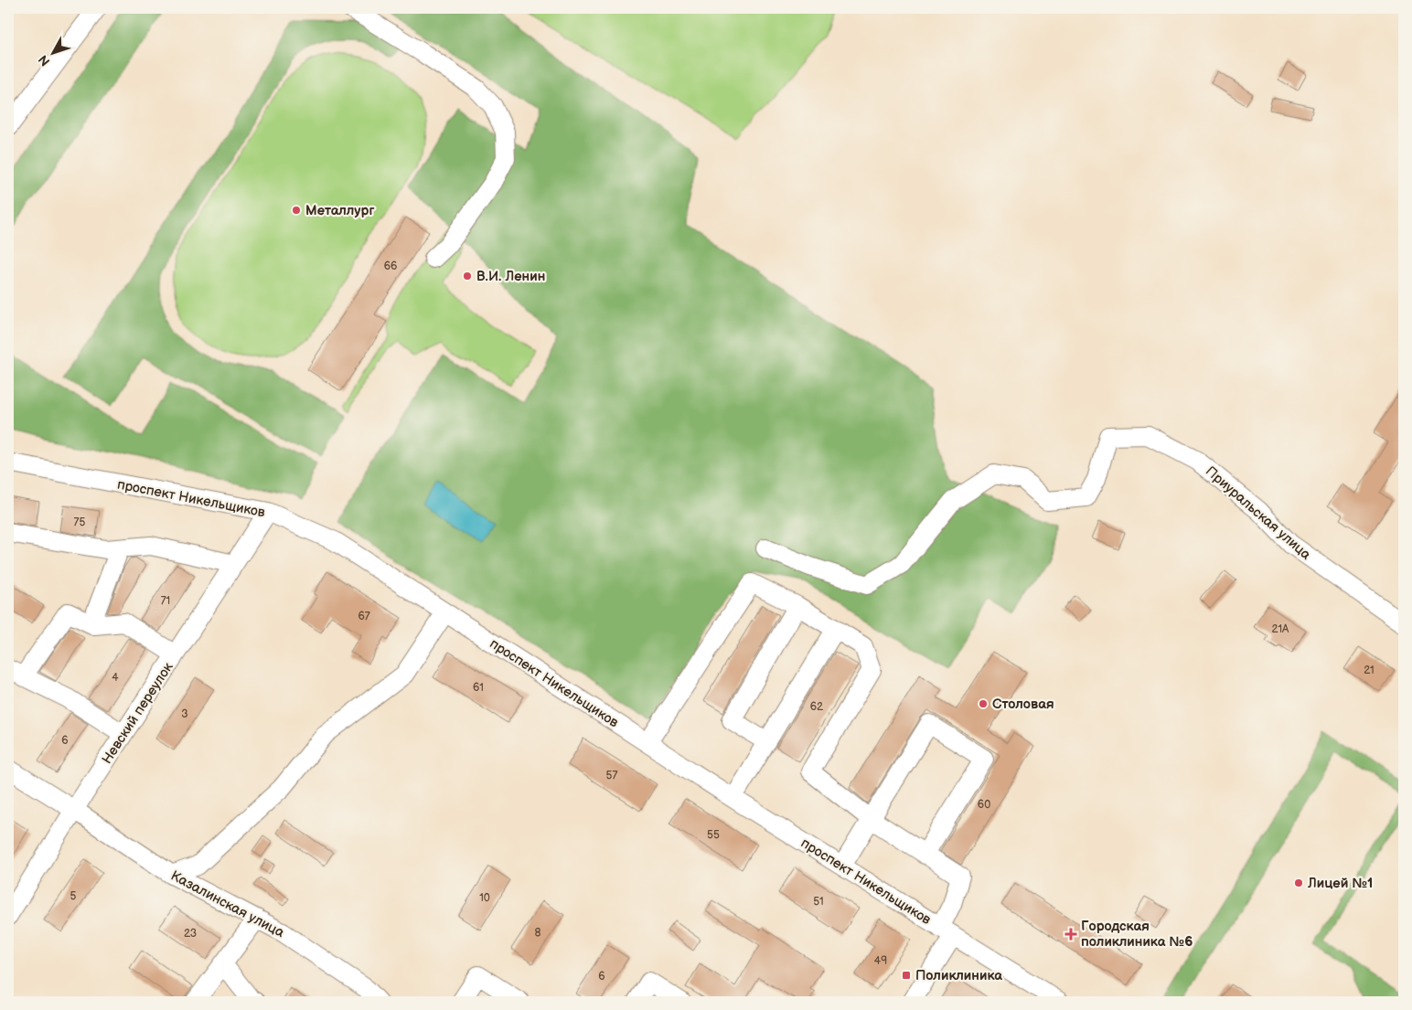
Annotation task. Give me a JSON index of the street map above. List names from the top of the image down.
{
  "streets": {
    "street": [
      "проспект Никельщиков",
      "Приуральская улица",
      "Невский переулок",
      "Казалинская улица"
    ]
  },
  "crossings": [
    ["проспект Никельщиков", "Невский переулок"],
    ["Невский переулок", "Казалинская улица"]
  ],
  "places": {
    "other": [
      "Металлург",
      "В.И. Ленин",
      "Столовая",
      "Лицей №1"
    ],
    "health": ["Городская поликлиника №6"],
    "transit": ["Поликлиника"]
  },
  "house_numbers": [
    "66",
    "75",
    "71",
    "67",
    "21А",
    "21",
    "4",
    "61",
    "62",
    "3",
    "6",
    "57",
    "60",
    "55",
    "5",
    "10",
    "51",
    "8",
    "23",
    "49",
    "6"
  ],
  "north": "bottom left"
}
